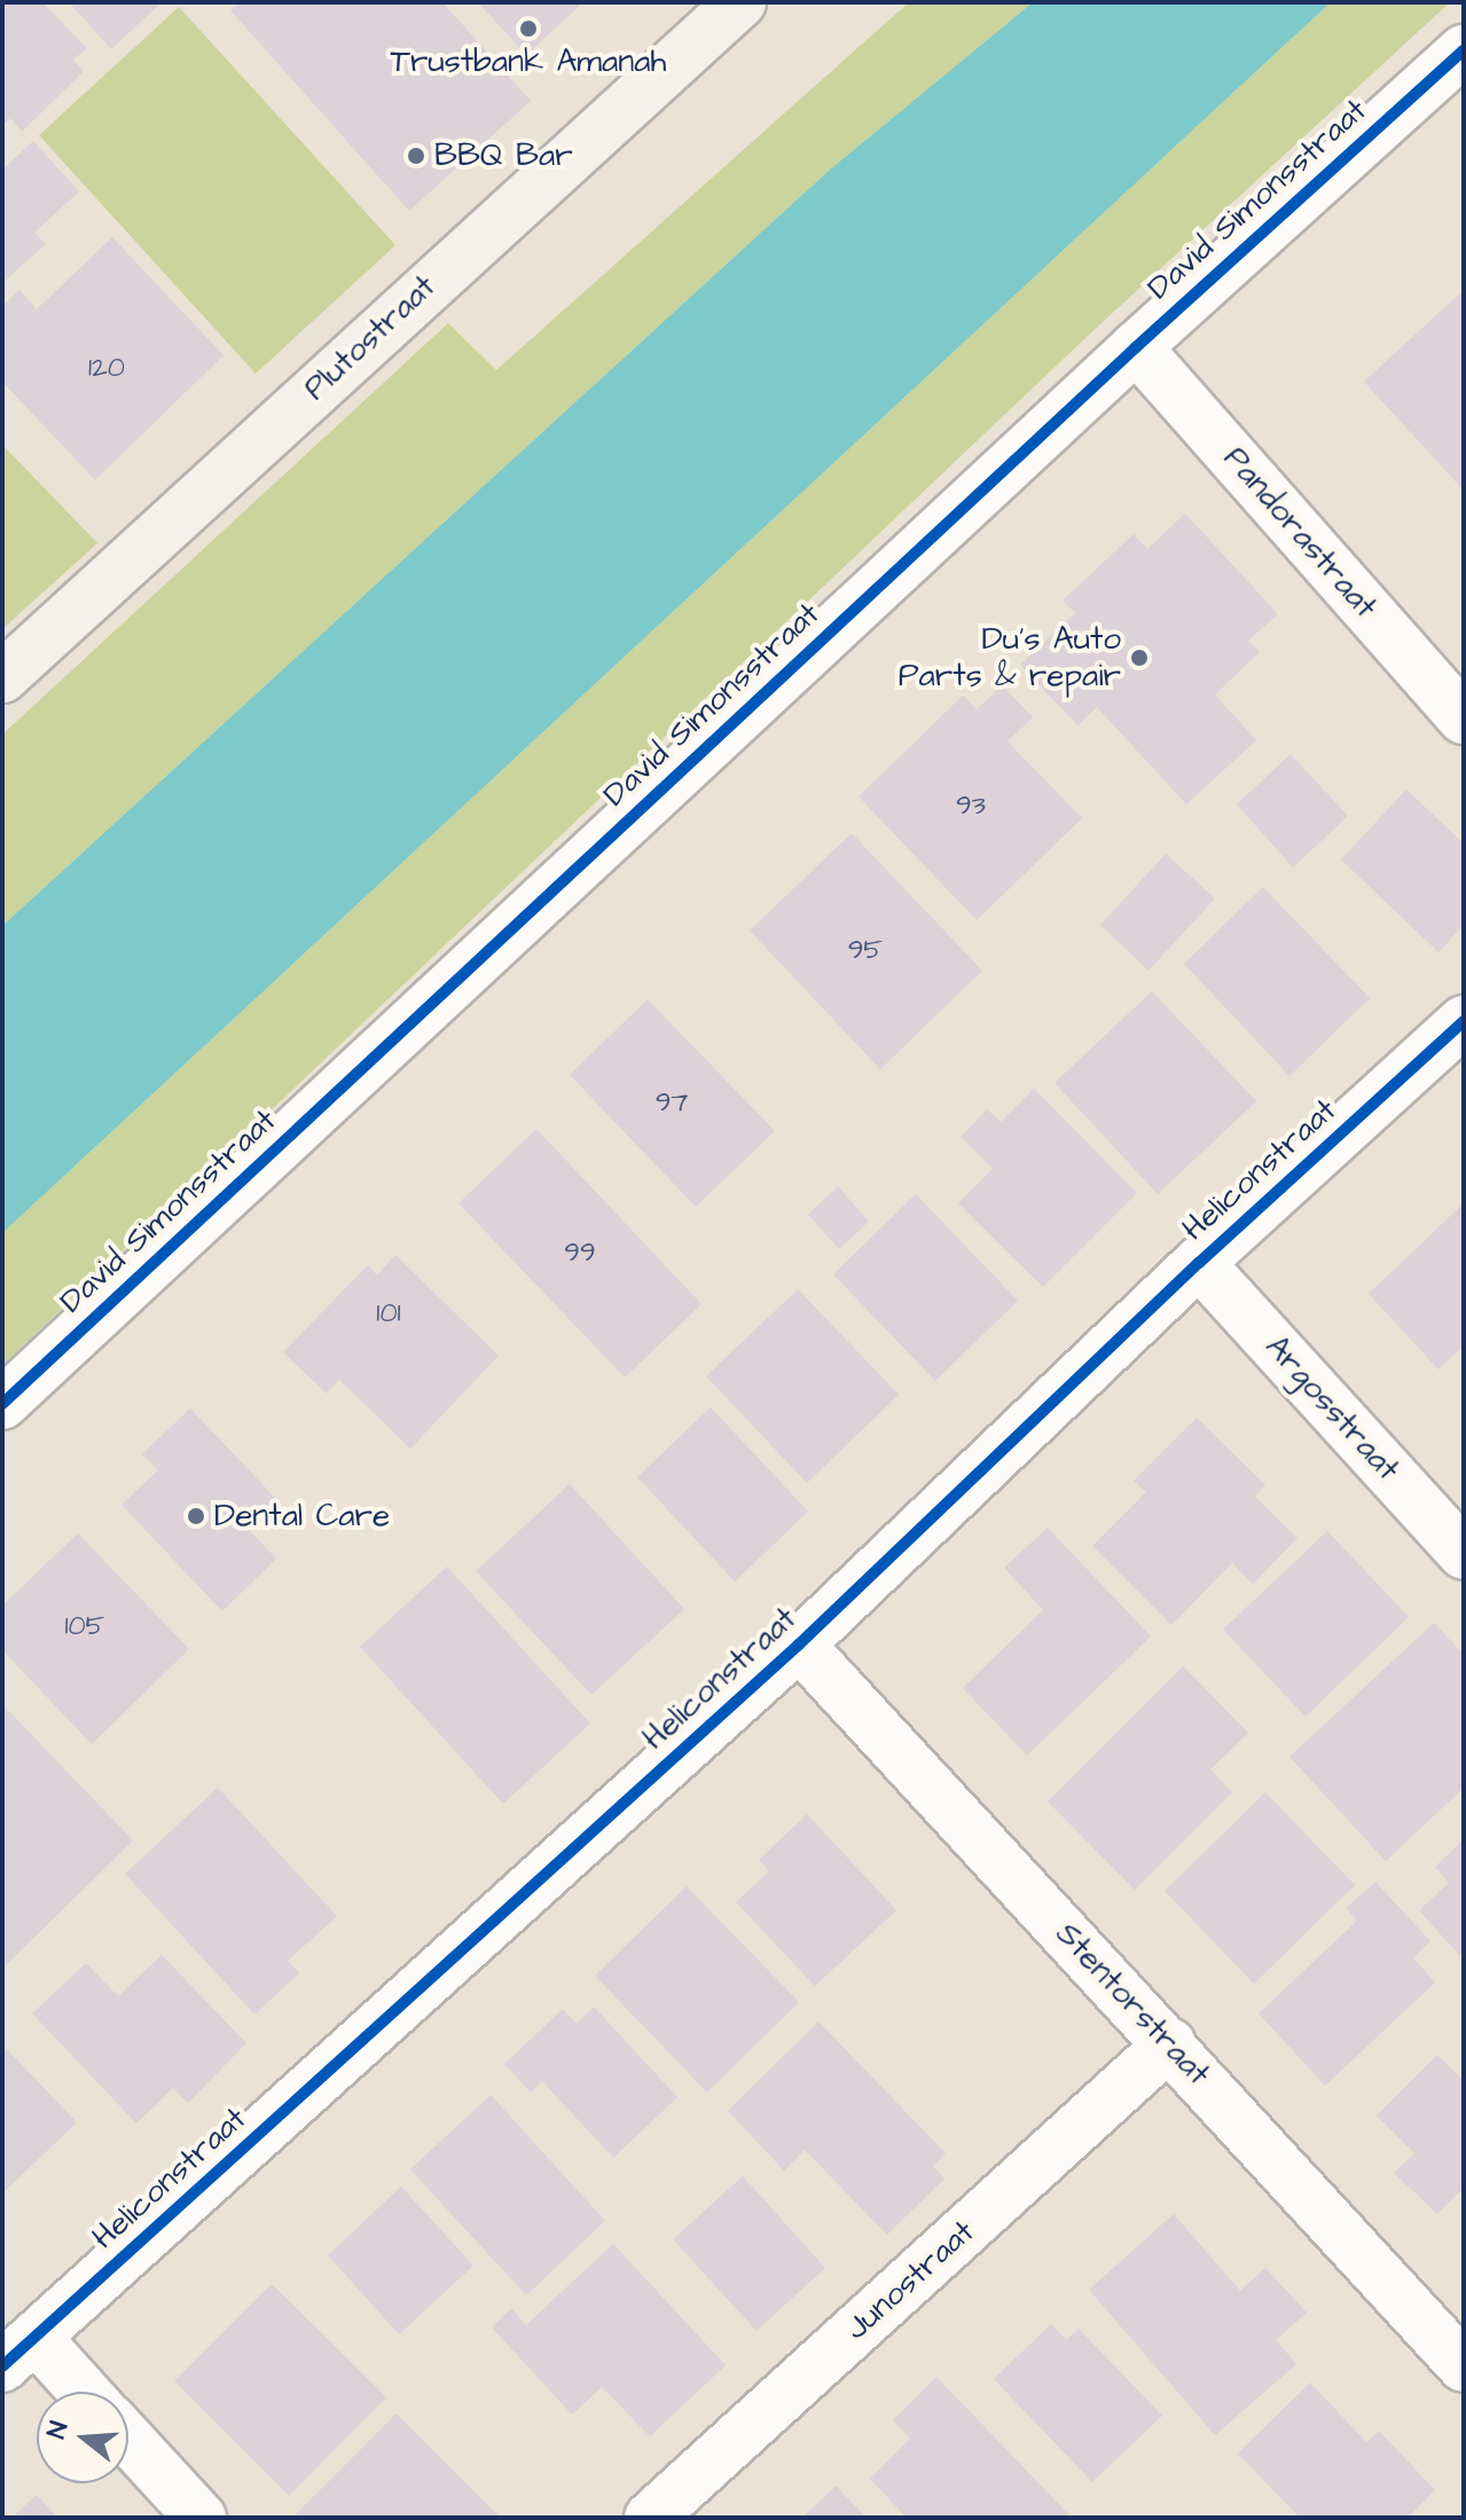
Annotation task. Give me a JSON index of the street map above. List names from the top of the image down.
{
  "streets": {
    "street": [
      "David Simonsstraat",
      "Plutostraat",
      "Pandorastraat",
      "Heliconstraat",
      "Argosstraat",
      "Stentorstraat",
      "Junostraat"
    ]
  },
  "crossings": [
    ["David Simonsstraat", "Pandorastraat"],
    ["Heliconstraat", "Argosstraat"],
    ["Heliconstraat", "Stentorstraat"],
    ["Stentorstraat", "Junostraat"]
  ],
  "places": [
    "Trustbank Amanah",
    "BBQ Bar",
    "Du's Auto Parts & repair",
    "Dental Care"
  ],
  "house_numbers": [
    "120",
    "93",
    "95",
    "97",
    "99",
    "101",
    "105"
  ],
  "north": "left"
}
